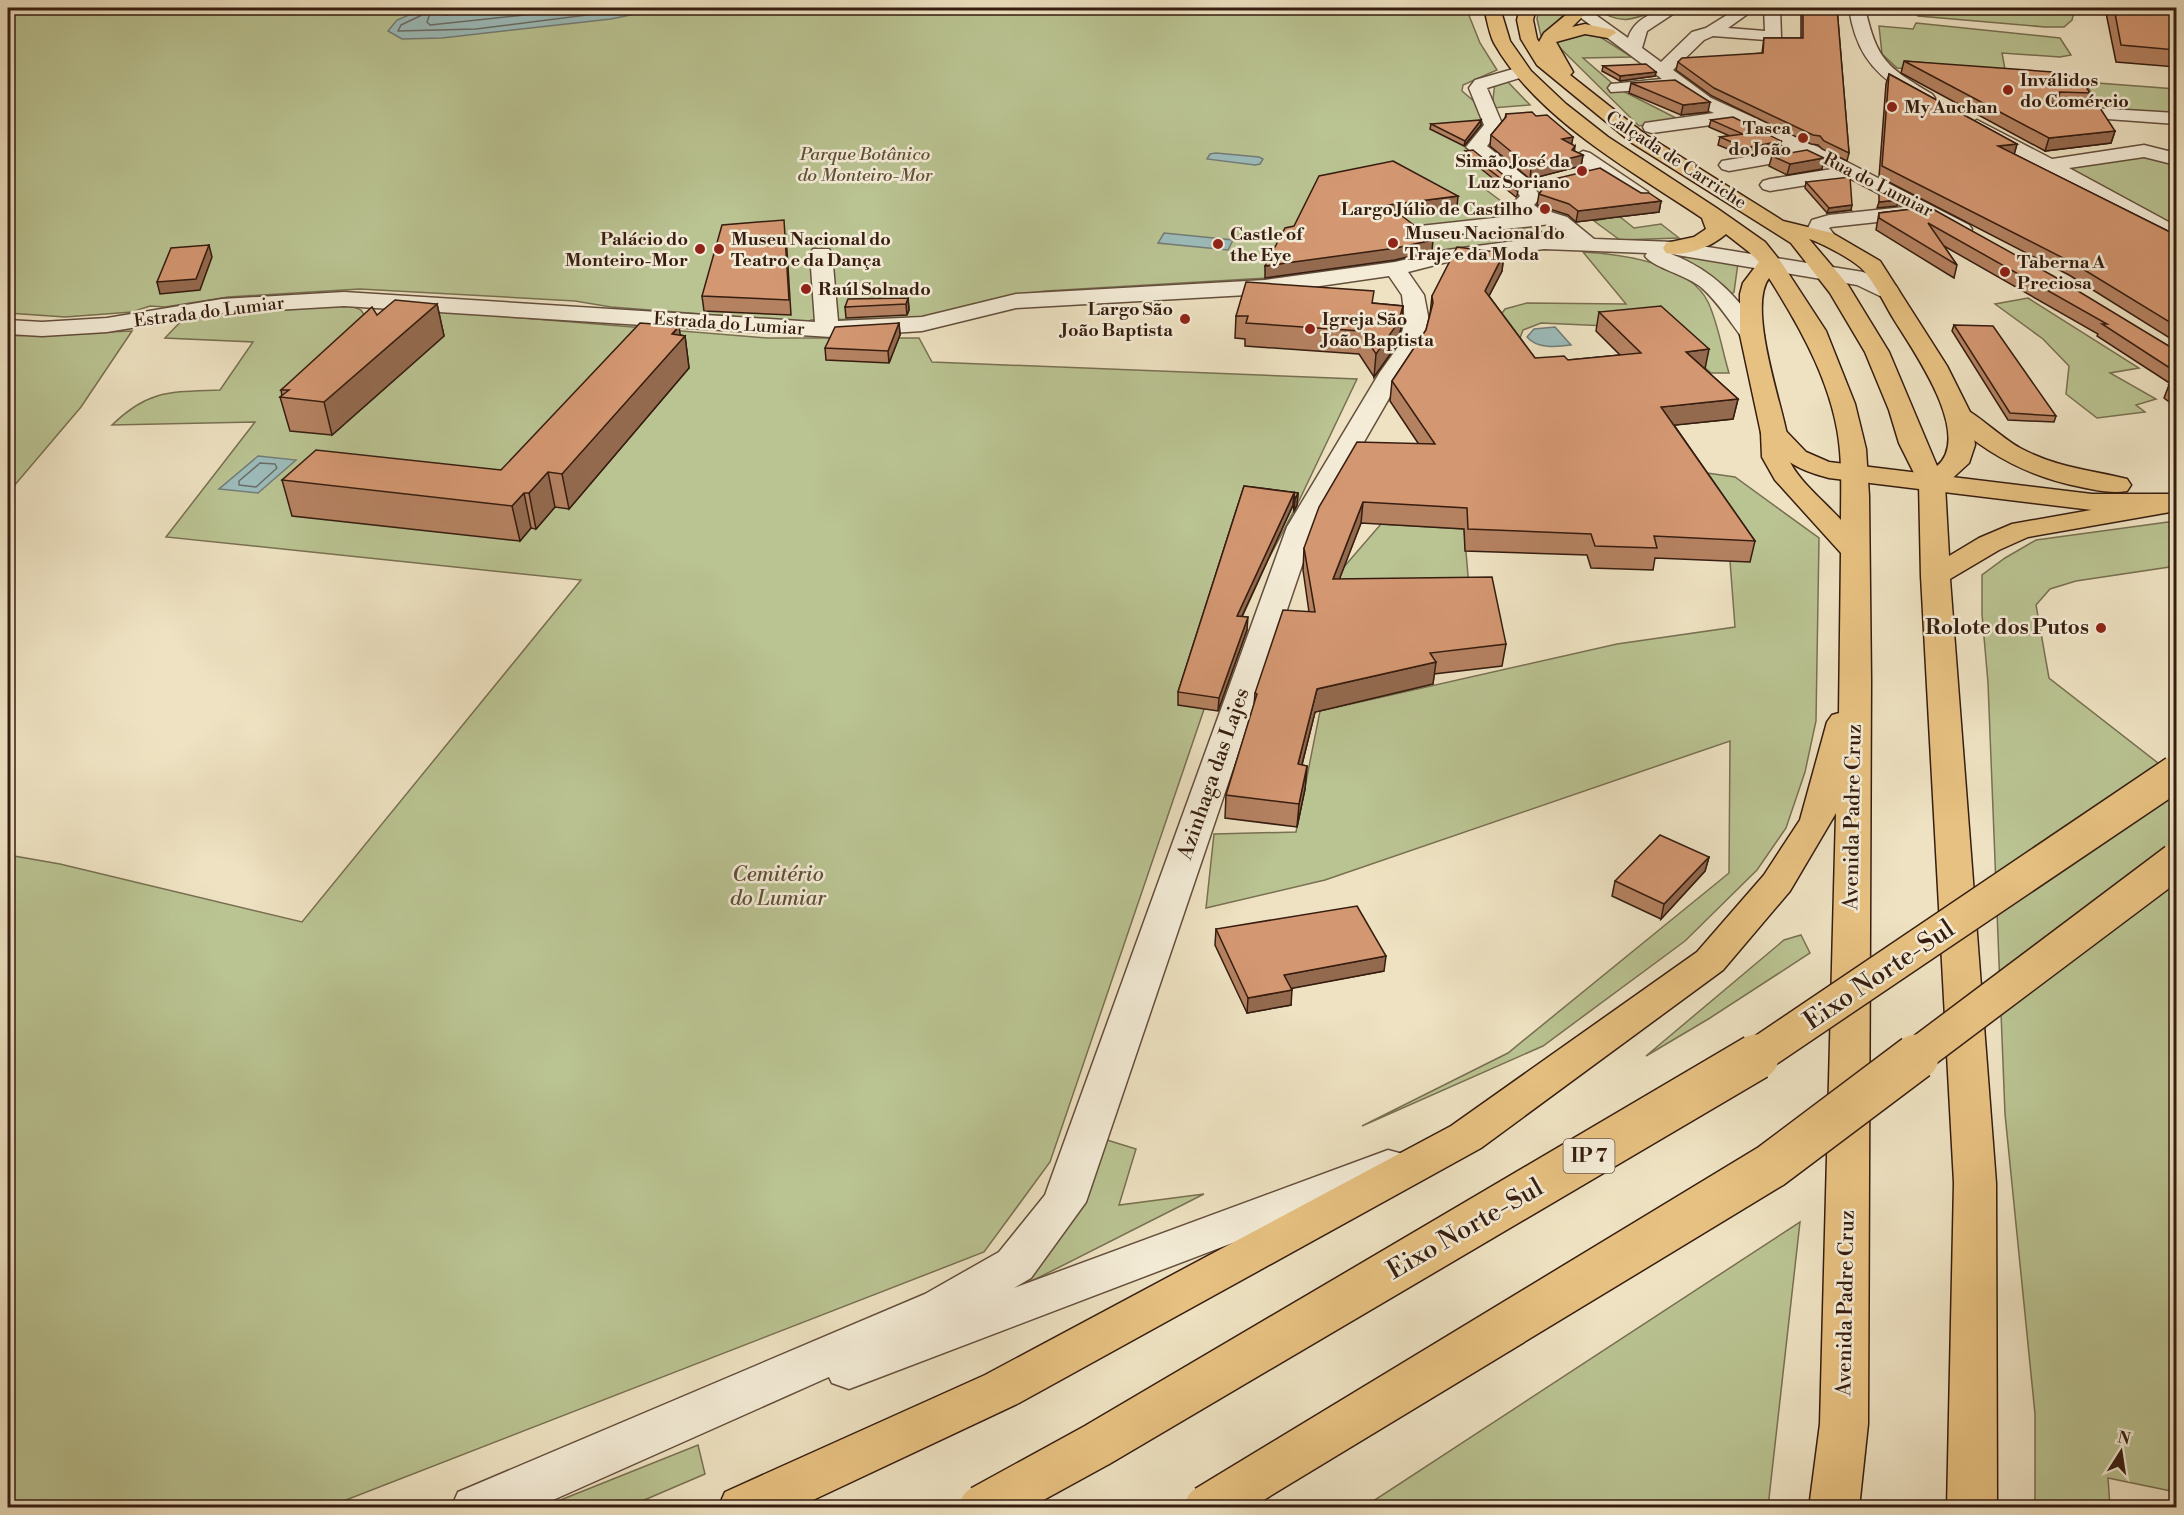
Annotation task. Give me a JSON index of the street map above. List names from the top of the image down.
{
  "streets": {
    "main road": [
      "Calçada de Carriche",
      "Avenida Padre Cruz",
      "Eixo Norte-Sul",
      "IP 7"
    ],
    "street": ["Rua do Lumiar", "Estrada do Lumiar", "Azinhaga das Lajes"]
  },
  "crossings": [
    ["Calçada de Carriche", "Avenida Padre Cruz"],
    ["Estrada do Lumiar", "Azinhaga das Lajes"]
  ],
  "parks": ["Parque Botânico do Monteiro-Mor", "Cemitério do Lumiar"],
  "places": [
    "Inválidos do Comércio",
    "My Auchan",
    "Tasca do João",
    "Simão José da Luz Soriano",
    "Largo Júlio de Castilho",
    "Museu Nacional do Traje e da Moda",
    "Castle of the Eye",
    "Palácio do Monteiro-Mor",
    "Museu Nacional do Teatro e da Dança",
    "Taberna A Preciosa",
    "Raúl Solnado",
    "Largo São João Baptista",
    "Igreja São João Baptista",
    "Rolote dos Putos"
  ],
  "north": "top"
}
